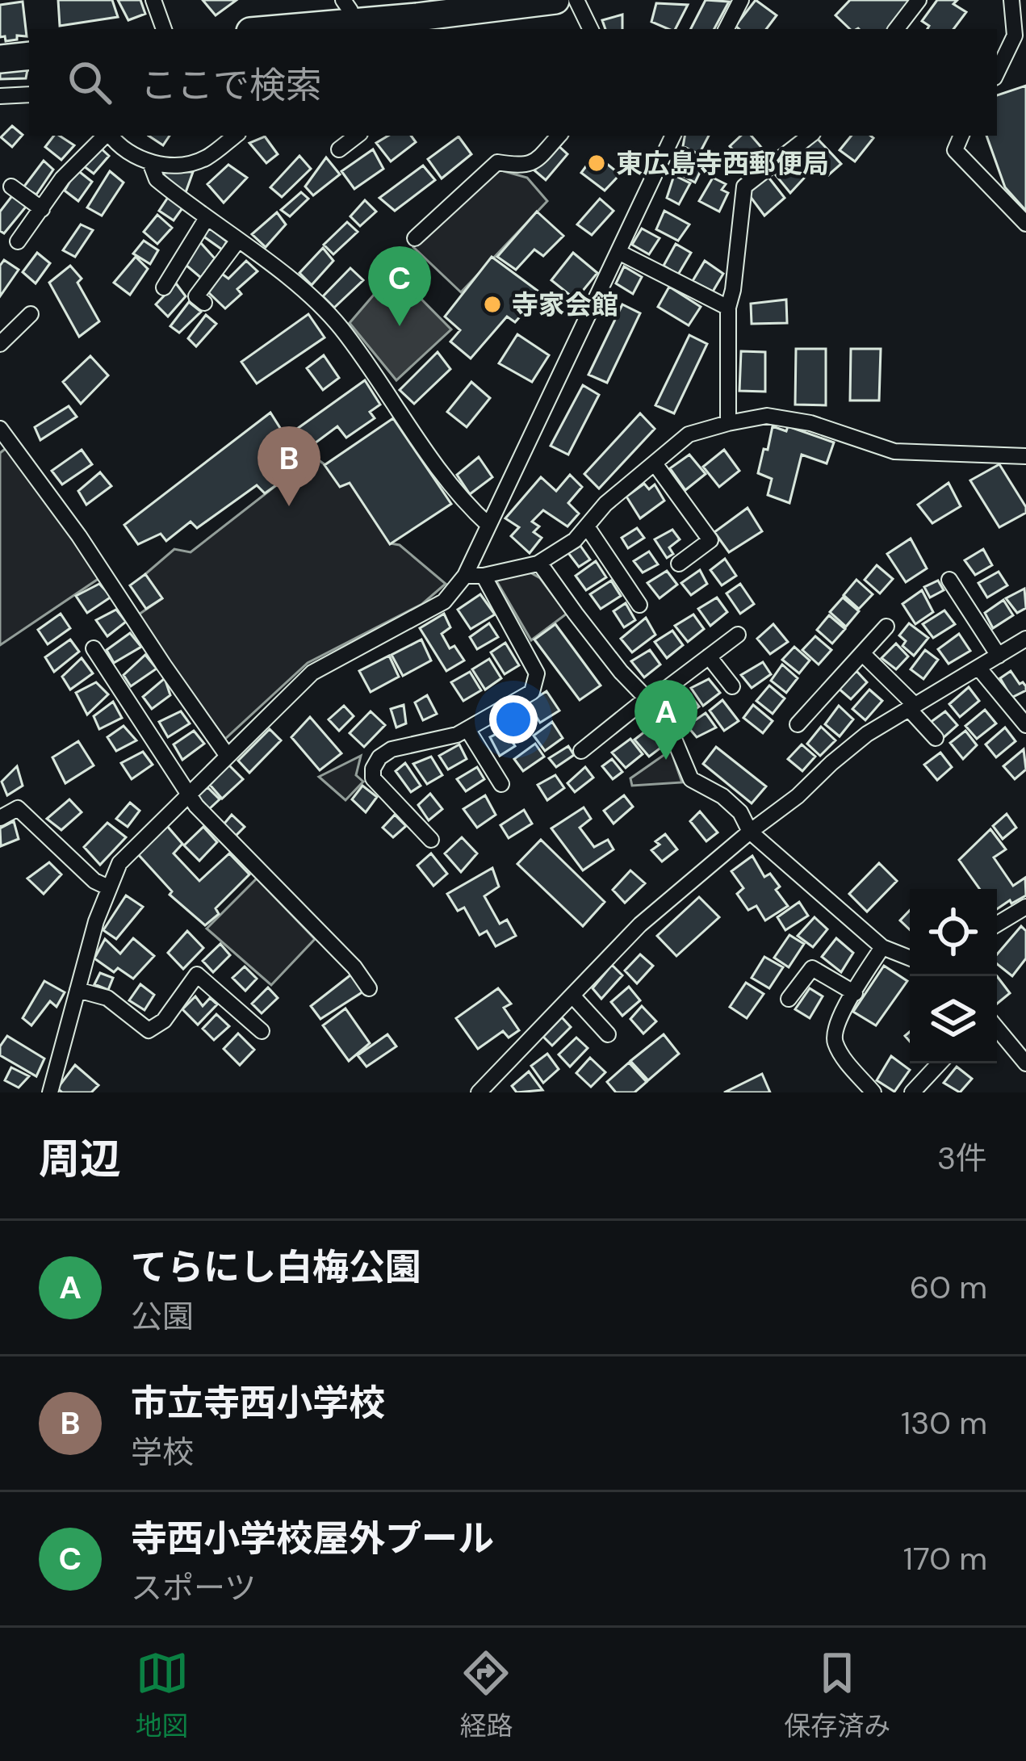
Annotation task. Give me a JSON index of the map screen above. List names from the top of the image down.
{
  "places": ["東広島寺西郵便局", "寺家会館"],
  "page": {
    "search": "ここで検索",
    "pins": ["C", "B", "A"],
    "heading": ["周辺", "3件"],
    "list": [
      {
        "mark": "A",
        "name": "てらにし白梅公園",
        "note": "公園",
        "value": "60 m"
      },
      {
        "mark": "B",
        "name": "市立寺西小学校",
        "note": "学校",
        "value": "130 m"
      },
      {
        "mark": "C",
        "name": "寺西小学校屋外プール",
        "note": "スポーツ",
        "value": "170 m"
      }
    ],
    "nav": ["地図", "経路", "保存済み"]
  }
}
